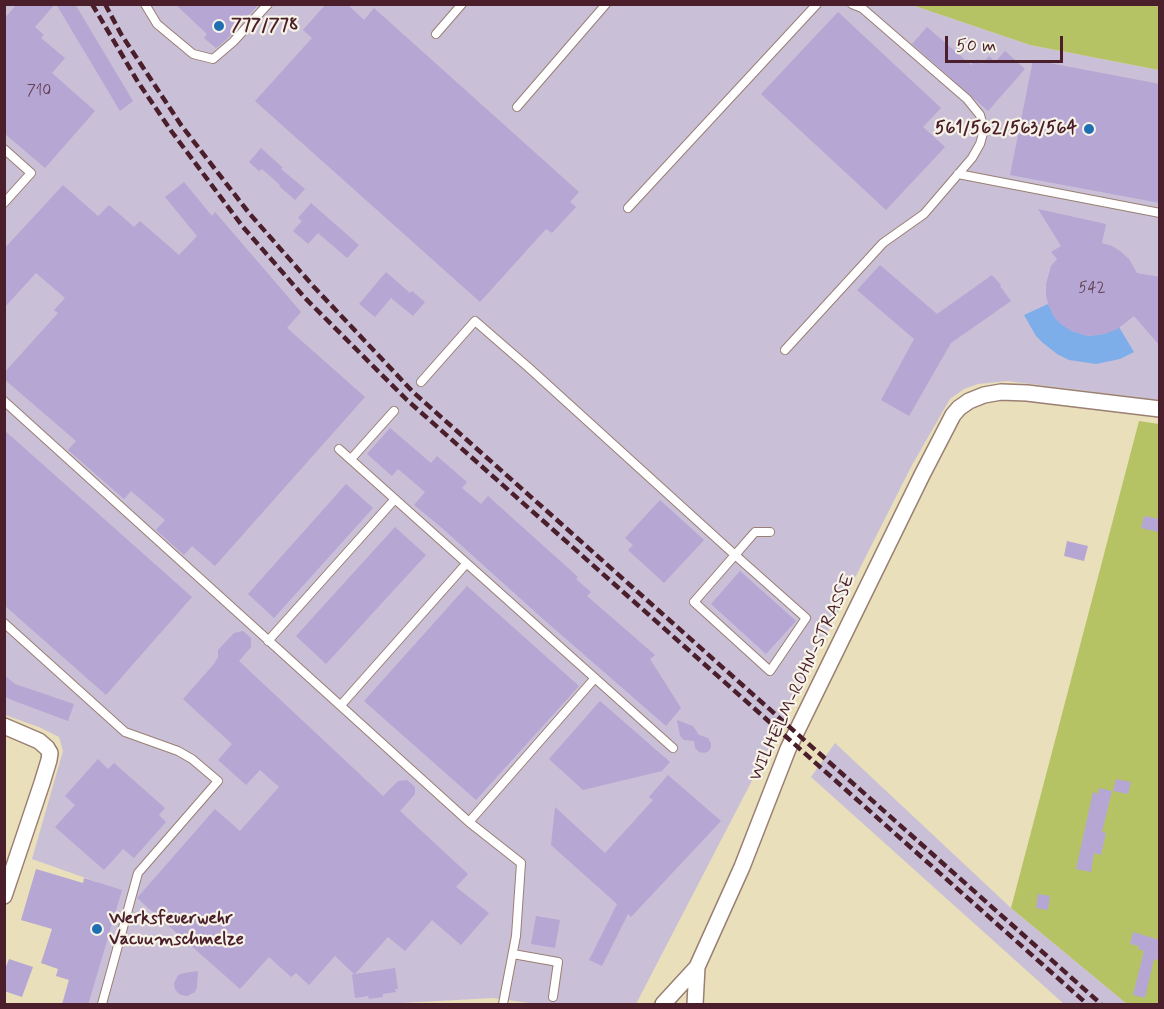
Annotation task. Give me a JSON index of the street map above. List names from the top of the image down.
{
  "streets": {
    "street": ["WILHELM-ROHN-STRASSE"]
  },
  "places": ["777/778", "561/562/563/564", "Werksfeuerwehr Vacuumschmelze"],
  "house_numbers": ["710", "542"],
  "scale_bar": "50 m"
}
